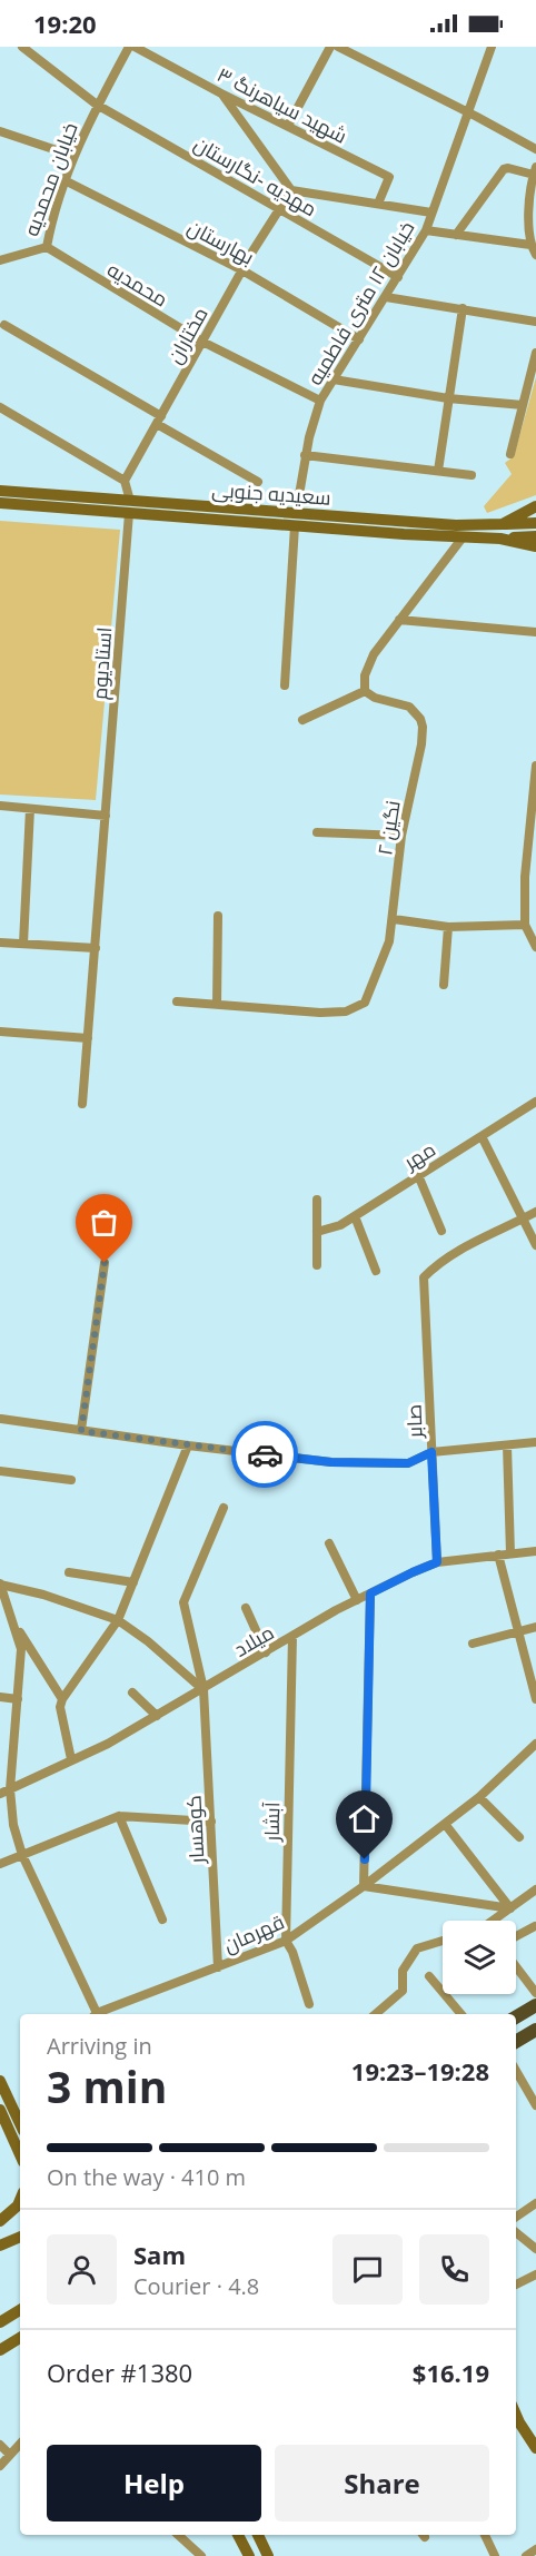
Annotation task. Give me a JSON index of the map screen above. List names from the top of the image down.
{
  "streets": {
    "main road": ["سعیدیه جنوبی"],
    "street": [
      "شهید سیاهرنگ ۳",
      "مهدیه -نگارستان",
      "خیابان محمدیه",
      "بهارستان",
      "محمدیه",
      "خیابان ۱۲ متری فاطمیه",
      "مختاران",
      "استادیوم",
      "نگین ۲",
      "مهر",
      "صابر",
      "میلاد",
      "آبشار",
      "کوهسار",
      "قهرمان"
    ]
  },
  "crossings": [
    ["شهید سیاهرنگ ۳", "خیابان محمدیه"],
    ["مهدیه -نگارستان", "خیابان محمدیه"],
    ["مهدیه -نگارستان", "خیابان ۱۲ متری فاطمیه"],
    ["مهدیه -نگارستان", "مختاران"],
    ["خیابان محمدیه", "بهارستان"],
    ["خیابان محمدیه", "محمدیه"],
    ["بهارستان", "خیابان ۱۲ متری فاطمیه"],
    ["بهارستان", "مختاران"],
    ["محمدیه", "خیابان ۱۲ متری فاطمیه"],
    ["محمدیه", "مختاران"],
    ["خیابان ۱۲ متری فاطمیه", "سعیدیه جنوبی"],
    ["سعیدیه جنوبی", "استادیوم"],
    ["صابر", "میلاد"],
    ["میلاد", "آبشار"],
    ["میلاد", "کوهسار"],
    ["آبشار", "قهرمان"],
    ["کوهسار", "قهرمان"]
  ],
  "page": {
    "status": "19:20",
    "heading": ["3 min", "Arriving in", "19:23–19:28"],
    "panel": [
      "Sam",
      "Courier · 4.8",
      "Order #1380",
      "$16.19"
    ],
    "bar": "On the way · 410 m",
    "buttons": ["Help", "Share"]
  }
}
